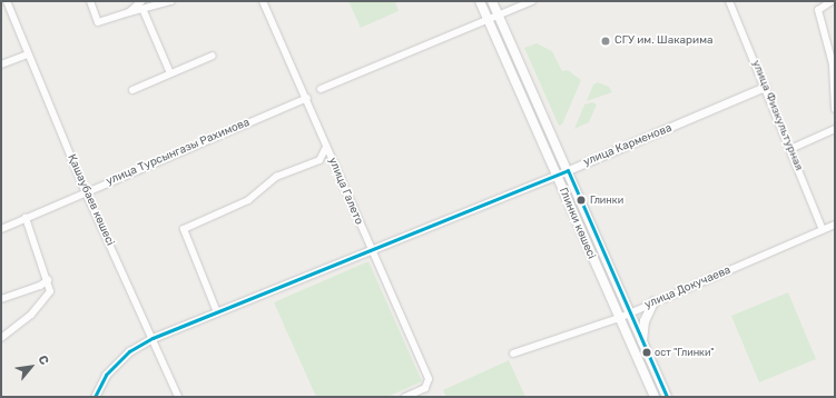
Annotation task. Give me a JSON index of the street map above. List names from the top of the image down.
{
  "streets": {
    "main road": ["Глинки көшесі"],
    "street": [
      "улица Физкультурная",
      "улица Карменова",
      "улица Турсынгазы Рахимова",
      "улица Галето",
      "Қашаубаев көшесі",
      "улица Докучаева"
    ]
  },
  "crossings": [
    ["улица Физкультурная", "улица Карменова"],
    ["улица Физкультурная", "улица Докучаева"],
    ["улица Карменова", "улица Галето"],
    ["улица Карменова", "Қашаубаев көшесі"],
    ["улица Карменова", "Глинки көшесі"],
    ["улица Турсынгазы Рахимова", "улица Галето"],
    ["улица Турсынгазы Рахимова", "Қашаубаев көшесі"],
    ["Глинки көшесі", "улица Докучаева"]
  ],
  "places": ["СГУ им. Шакарима", "Глинки", "ост \"Глинки\""],
  "north": "top right"
}
